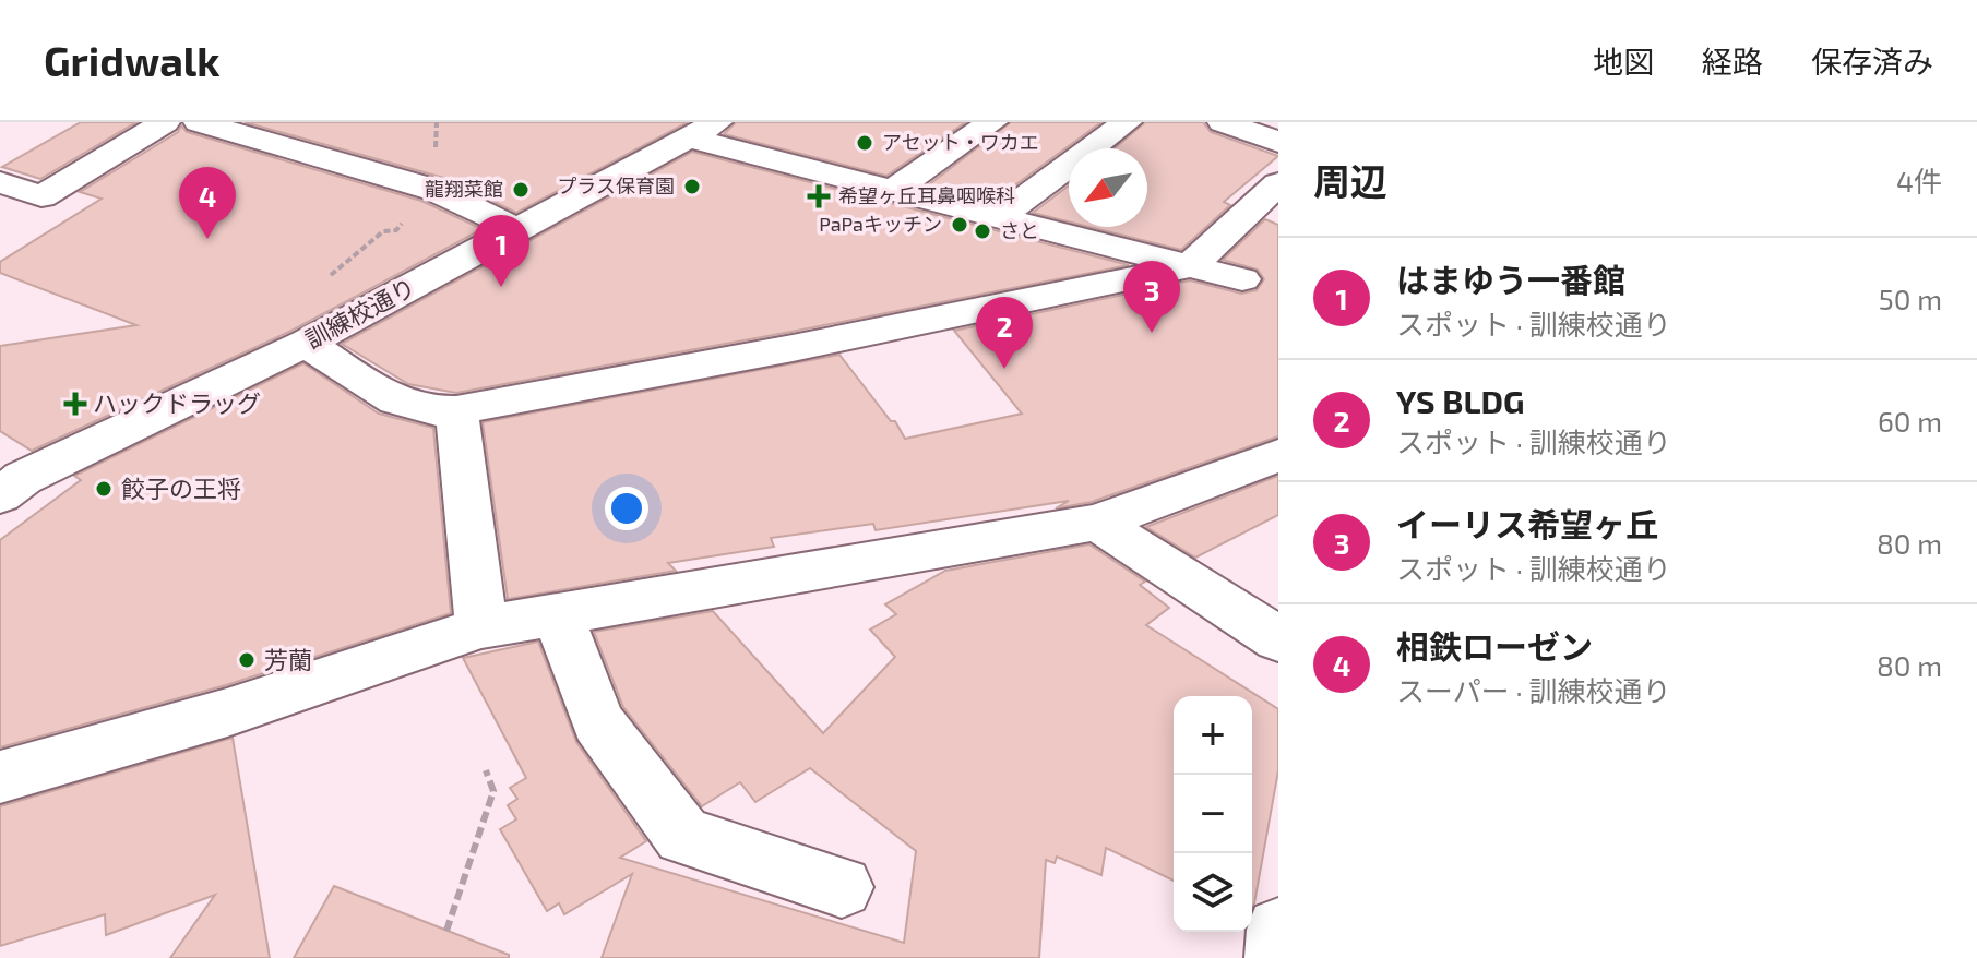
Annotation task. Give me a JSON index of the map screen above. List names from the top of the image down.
{
  "streets": {
    "street": ["訓練校通り"]
  },
  "places": {
    "other": [
      "アセット・ワカエ",
      "プラス保育園",
      "龍翔菜館",
      "PaPaキッチン",
      "さと",
      "餃子の王将",
      "芳蘭"
    ],
    "health": ["希望ヶ丘耳鼻咽喉科", "ハックドラッグ"]
  },
  "north": "bottom left",
  "page": {
    "header": "Gridwalk",
    "nav": ["地図", "経路", "保存済み"],
    "heading": ["周辺", "4件"],
    "pins": [
      "4",
      "1",
      "3",
      "2"
    ],
    "list": [
      {
        "mark": "1",
        "name": "はまゆう一番館",
        "note": "スポット · 訓練校通り",
        "value": "50 m"
      },
      {
        "mark": "2",
        "name": "YS BLDG",
        "note": "スポット · 訓練校通り",
        "value": "60 m"
      },
      {
        "mark": "3",
        "name": "イーリス希望ヶ丘",
        "note": "スポット · 訓練校通り",
        "value": "80 m"
      },
      {
        "mark": "4",
        "name": "相鉄ローゼン",
        "note": "スーパー · 訓練校通り",
        "value": "80 m"
      }
    ],
    "map_buttons": ["+", "−"]
  }
}
